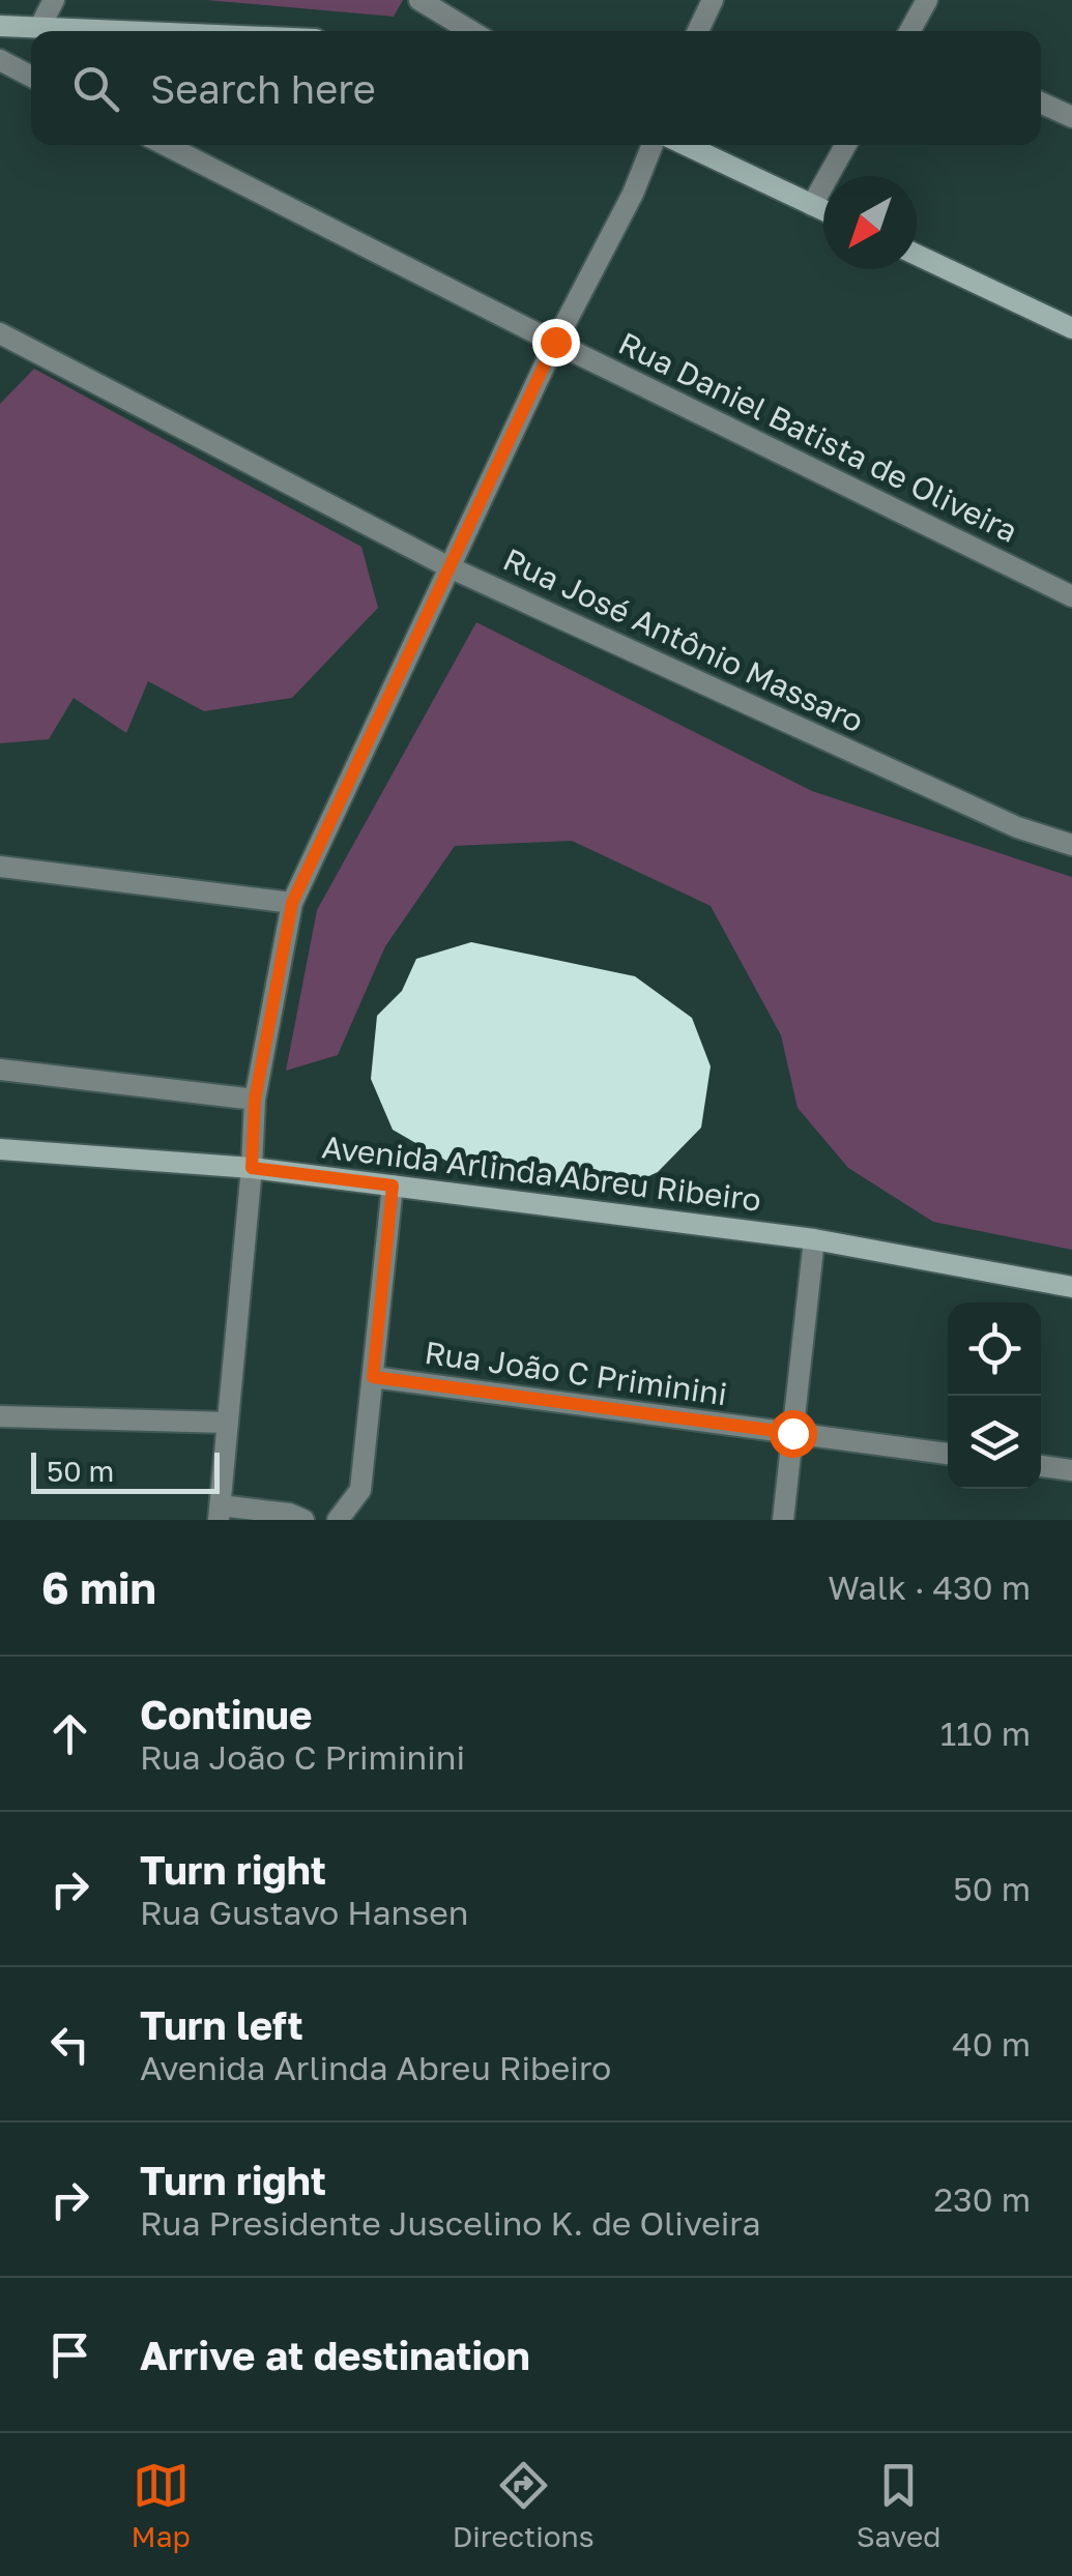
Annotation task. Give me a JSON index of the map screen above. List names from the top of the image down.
{
  "streets": {
    "street": [
      "Rua Daniel Batista de Oliveira",
      "Rua José Antônio Massaro",
      "Avenida Arlinda Abreu Ribeiro",
      "Rua João C Priminini"
    ]
  },
  "scale_bar": "50 m",
  "north": "bottom left",
  "page": {
    "search": "Search here",
    "scale": "50 m",
    "heading": ["6 min", "Walk · 430 m"],
    "list": [
      ["Continue", "Rua João C Priminini", "110 m"],
      ["Turn right", "Rua Gustavo Hansen", "50 m"],
      ["Turn left", "Avenida Arlinda Abreu Ribeiro", "40 m"],
      ["Turn right", "Rua Presidente Juscelino K. de Oliveira", "230 m"],
      "Arrive at destination"
    ],
    "nav": ["Map", "Directions", "Saved"]
  }
}
